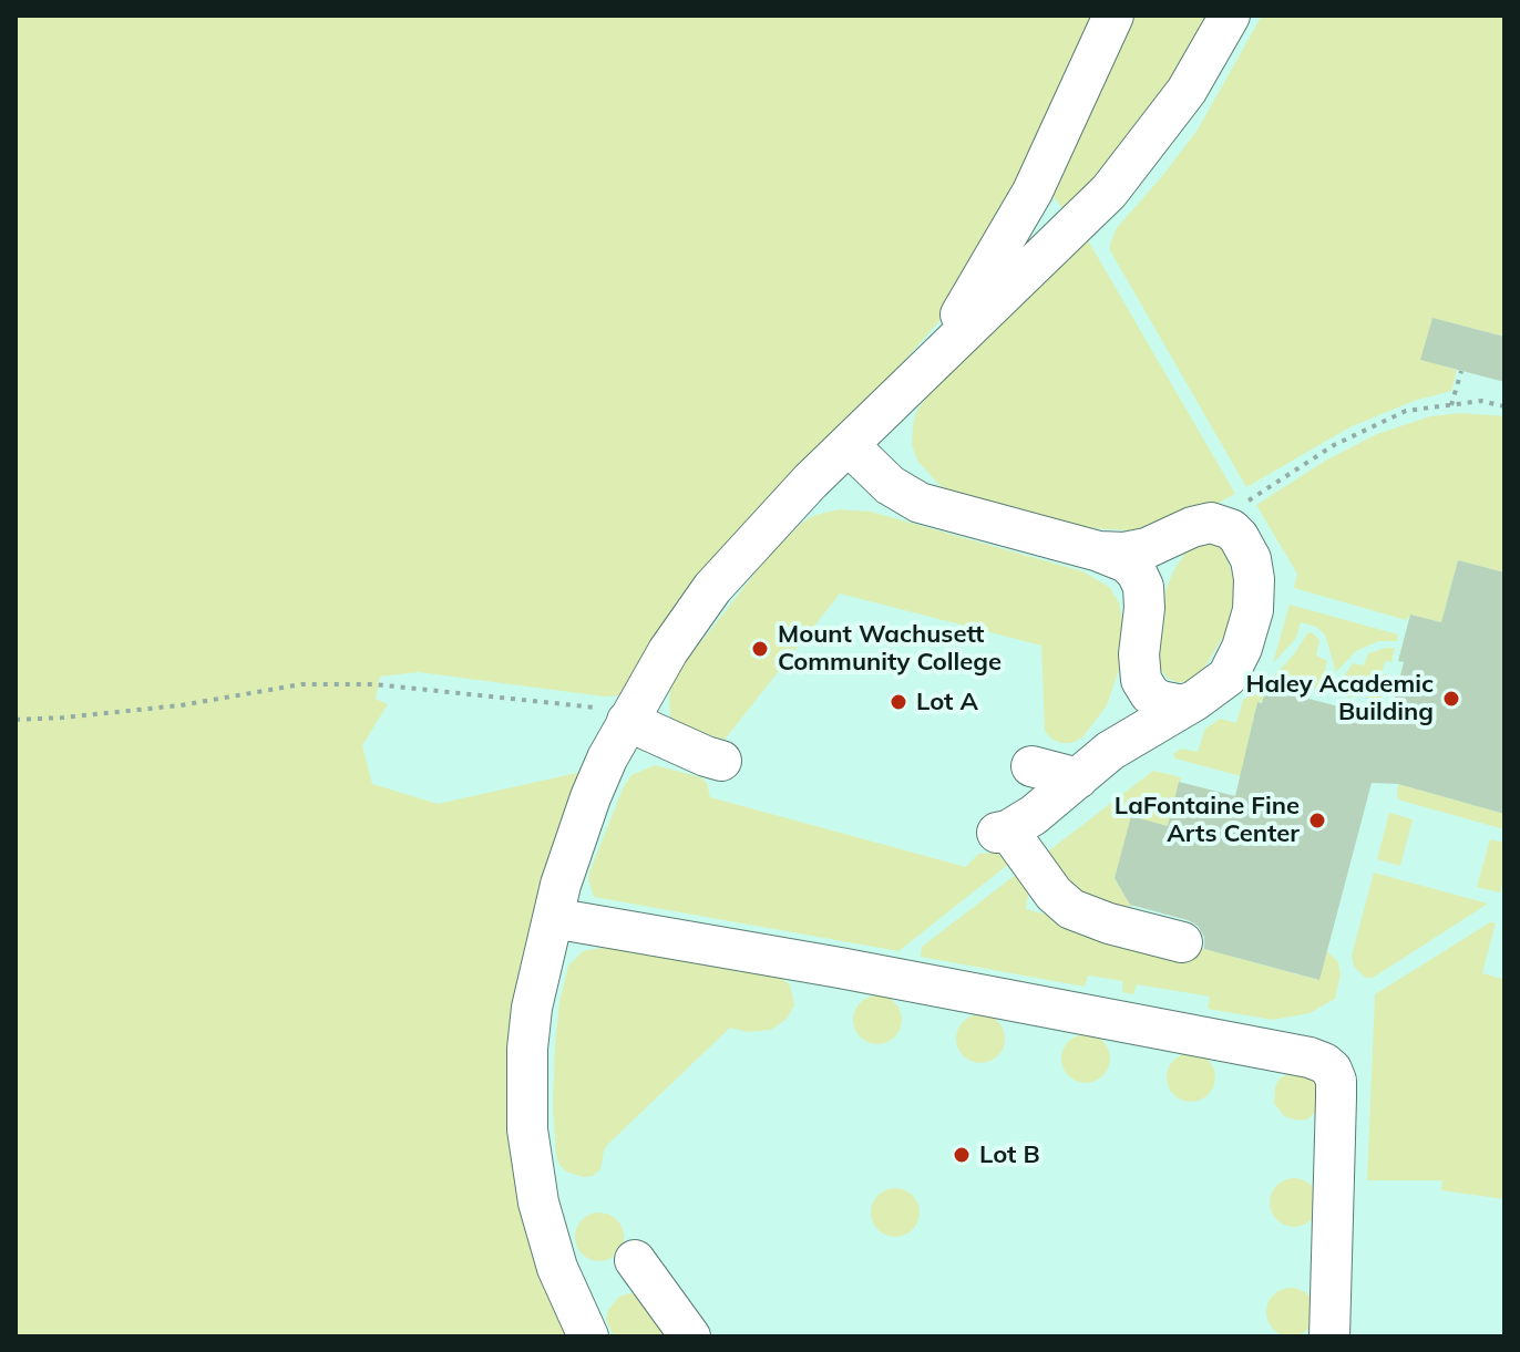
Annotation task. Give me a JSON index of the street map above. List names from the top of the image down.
{
  "places": [
    "Mount Wachusett Community College",
    "Haley Academic Building",
    "Lot A",
    "LaFontaine Fine Arts Center",
    "Lot B"
  ]
}
